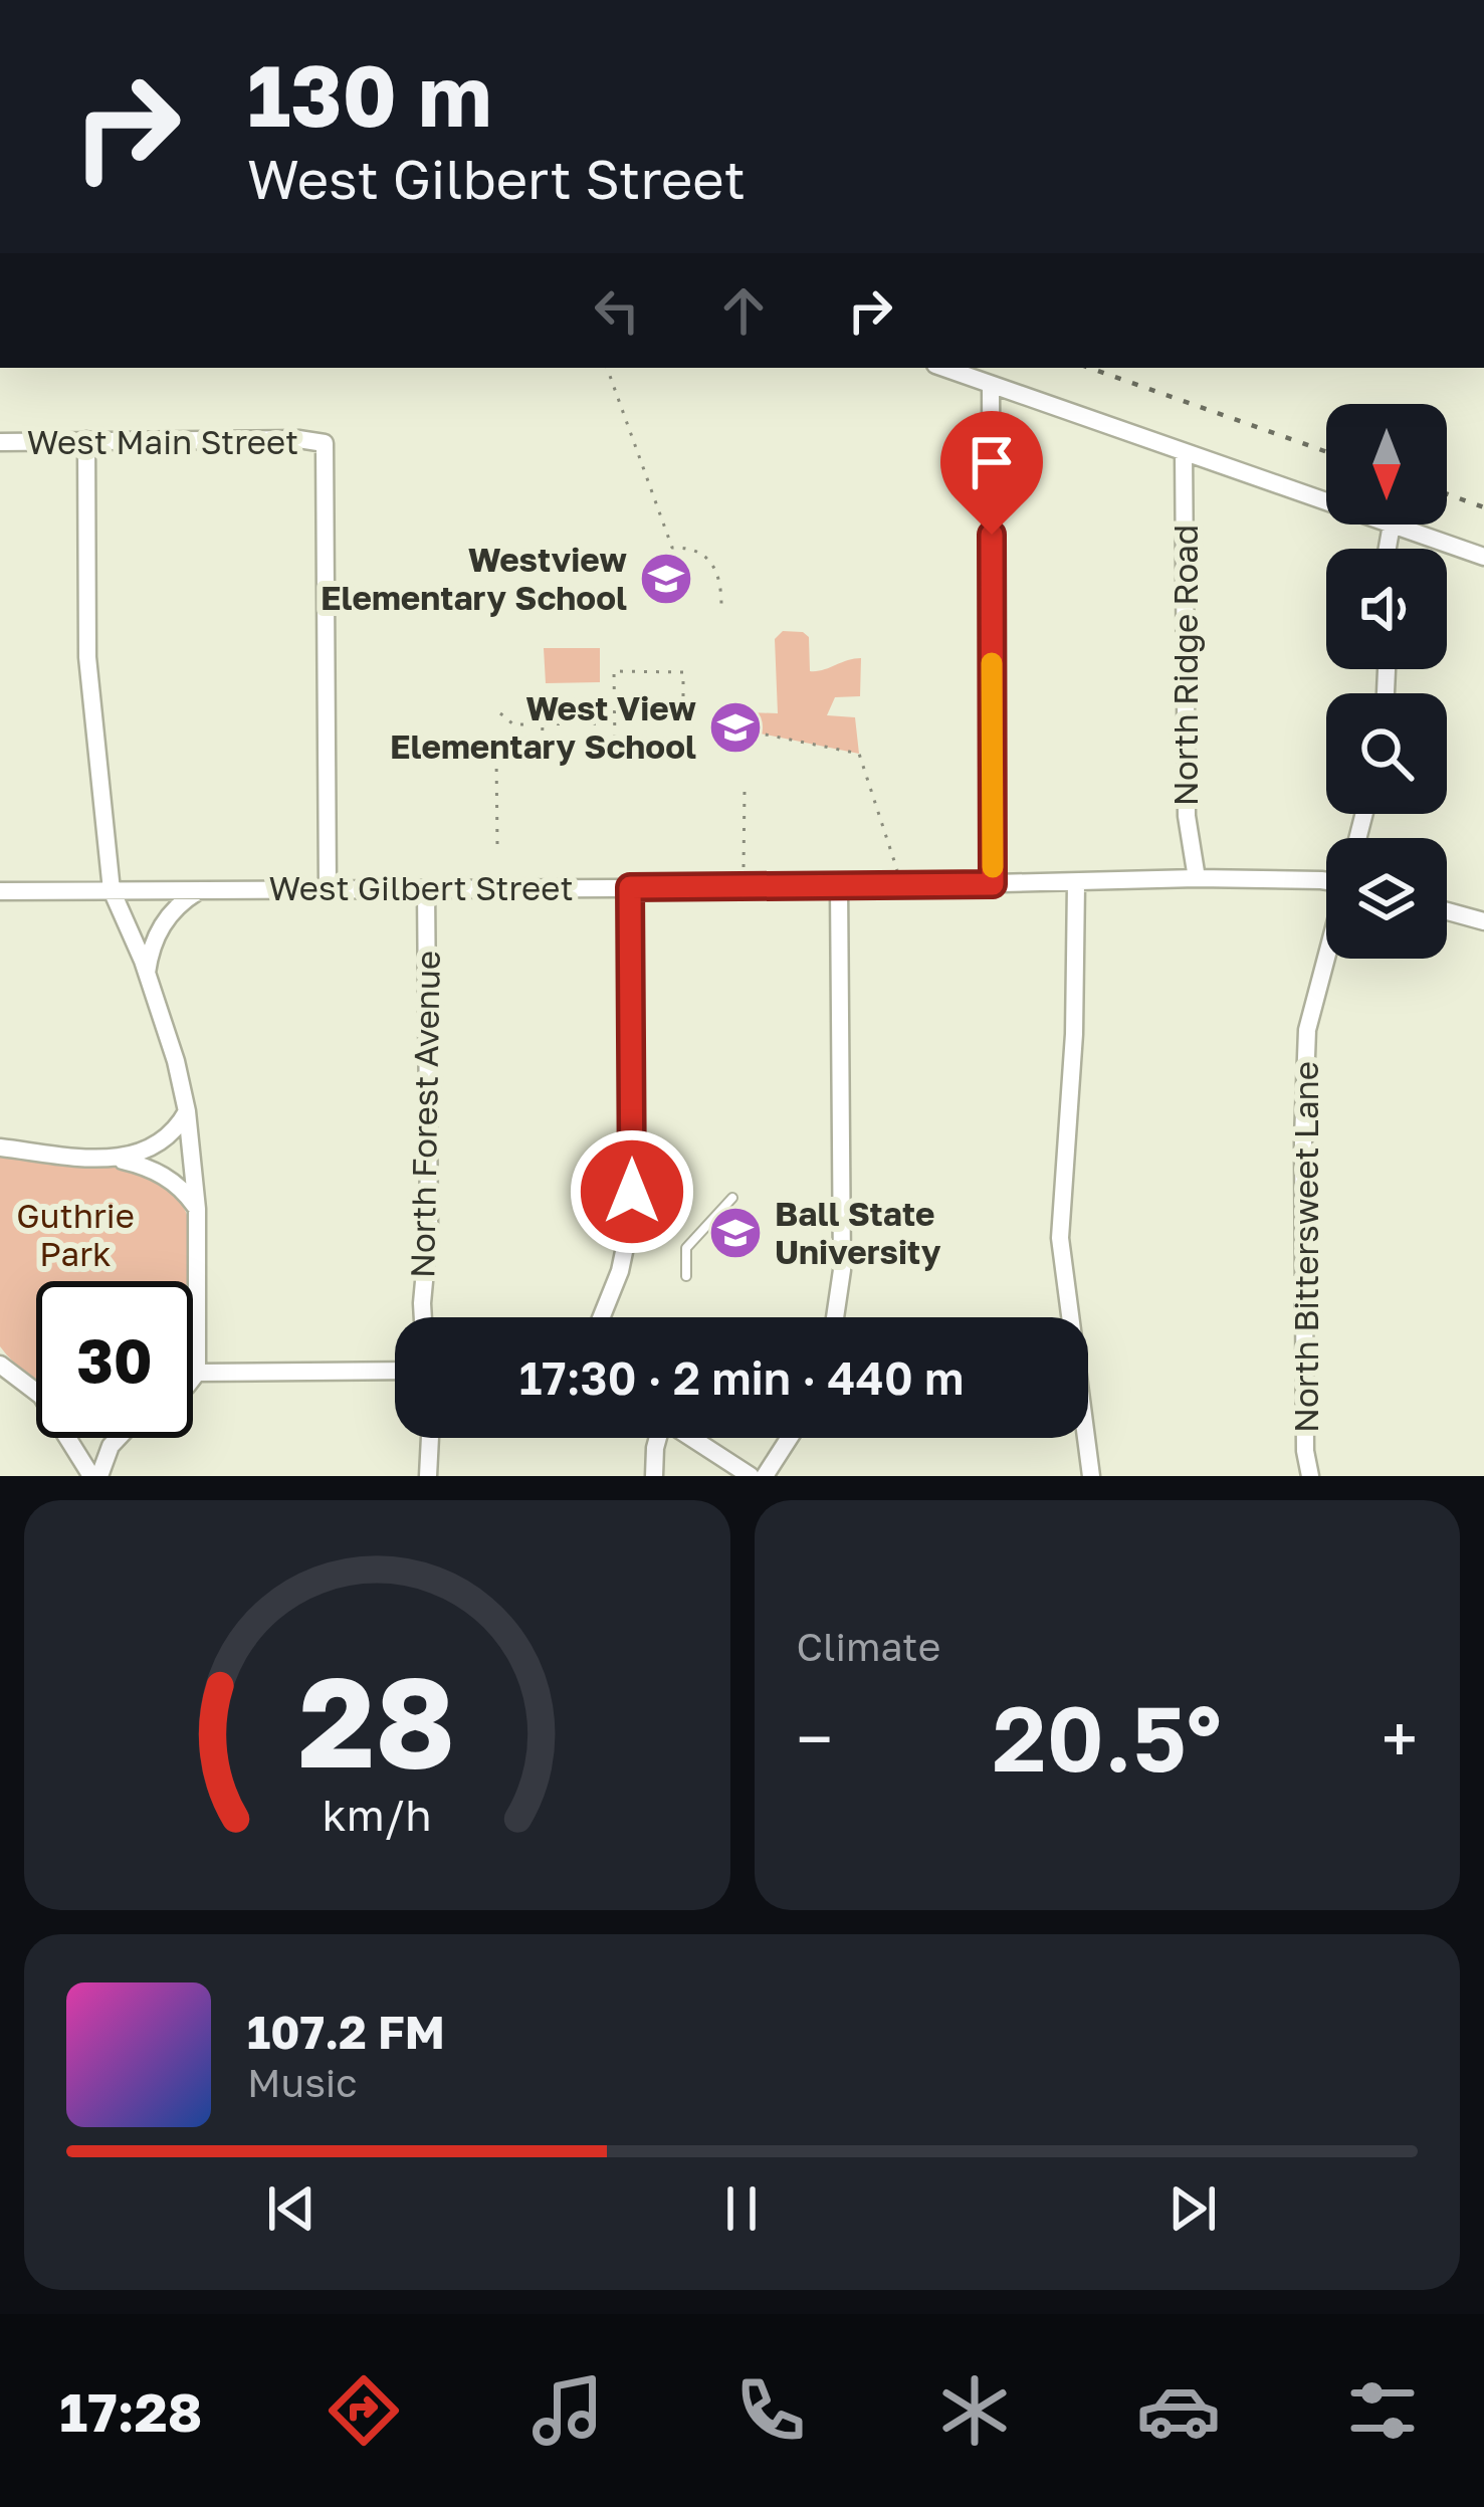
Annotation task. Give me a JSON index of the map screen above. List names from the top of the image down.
{
  "streets": {
    "street": [
      "West Main Street",
      "North Ridge Road",
      "West Gilbert Street",
      "North Forest Avenue",
      "North Bittersweet Lane"
    ]
  },
  "crossings": [
    ["West Main Street", "West Gilbert Street"],
    ["North Ridge Road", "West Gilbert Street"],
    ["West Gilbert Street", "North Forest Avenue"]
  ],
  "parks": ["Guthrie Park"],
  "places": {
    "school or university": ["Westview Elementary School", "West View Elementary School", "Ball State University"]
  },
  "north": "bottom",
  "page": {
    "turn": ["130 m", "West Gilbert Street"],
    "limit": "30",
    "trip": "17:30 · 2 min · 440 m",
    "tile": "Climate",
    "heat": ["−", "20.5°", "+"],
    "song": ["107.2 FM", "Music"],
    "tabs": "17:28",
    "gauge": ["28", "km/h"]
  }
}
